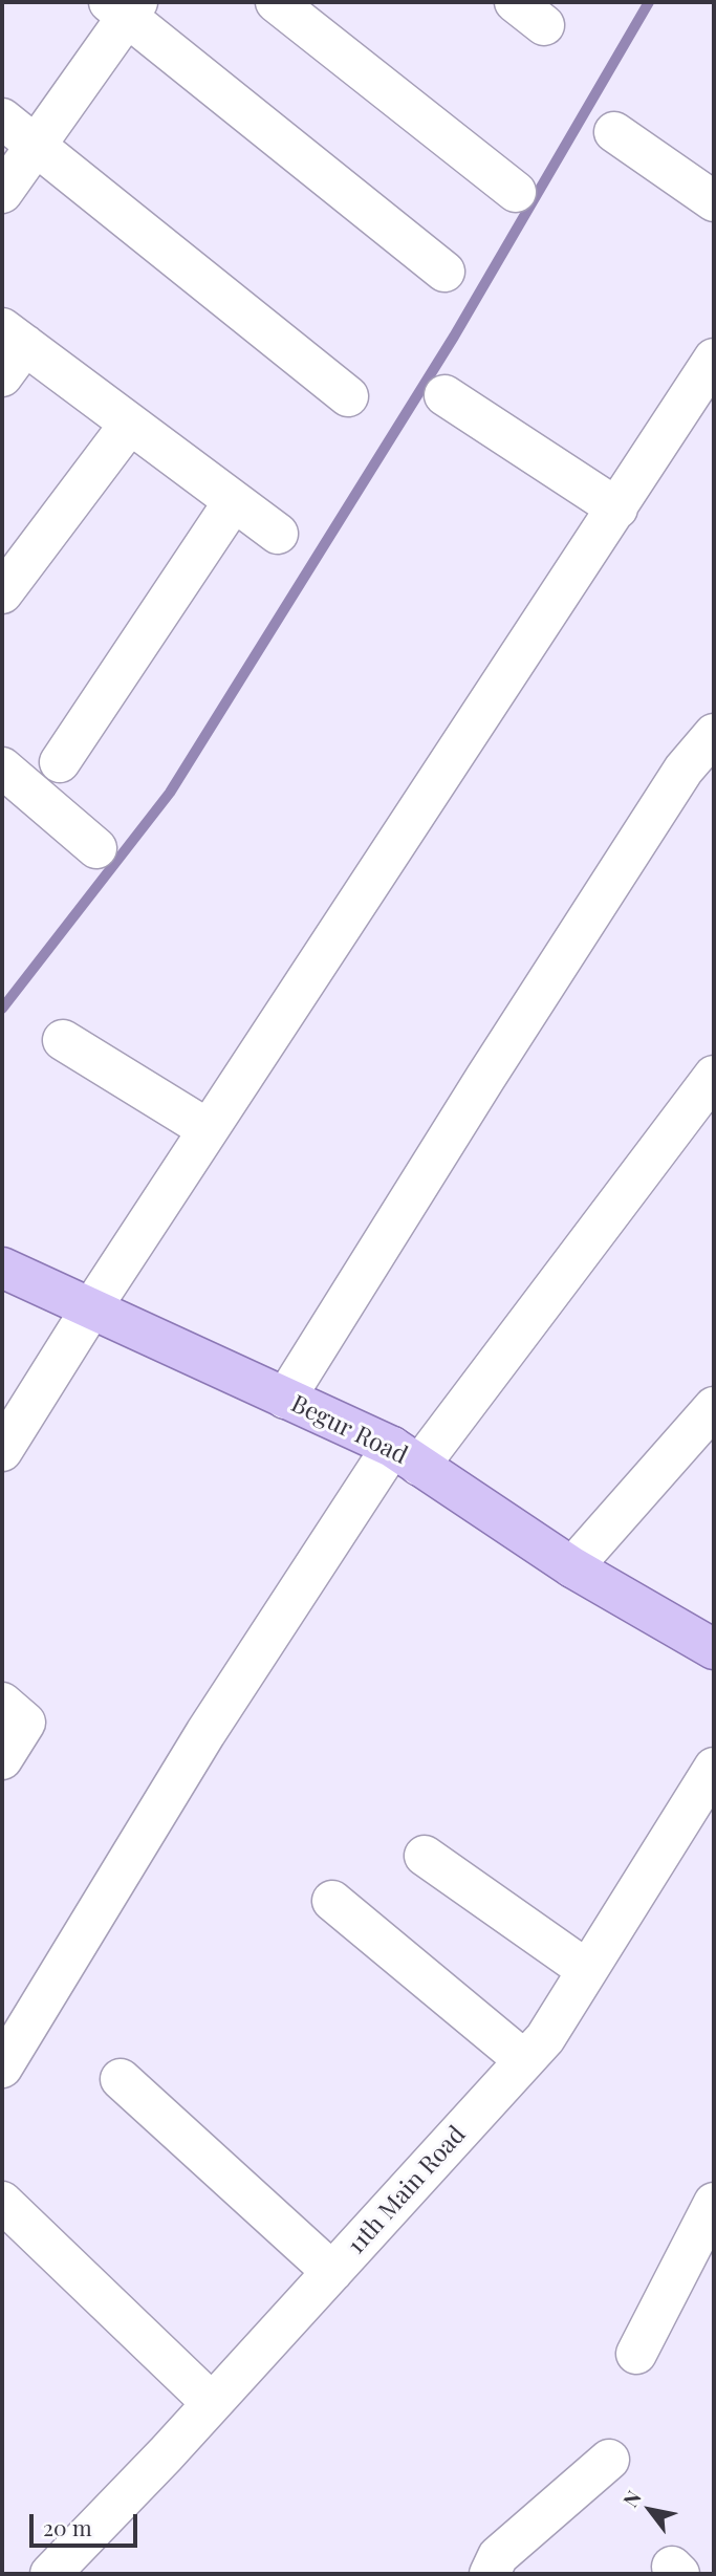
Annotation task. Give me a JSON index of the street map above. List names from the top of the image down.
{
  "streets": {
    "main road": ["Begur Road"],
    "street": ["11th Main Road"]
  },
  "scale_bar": "20 m",
  "north": "top left"
}
